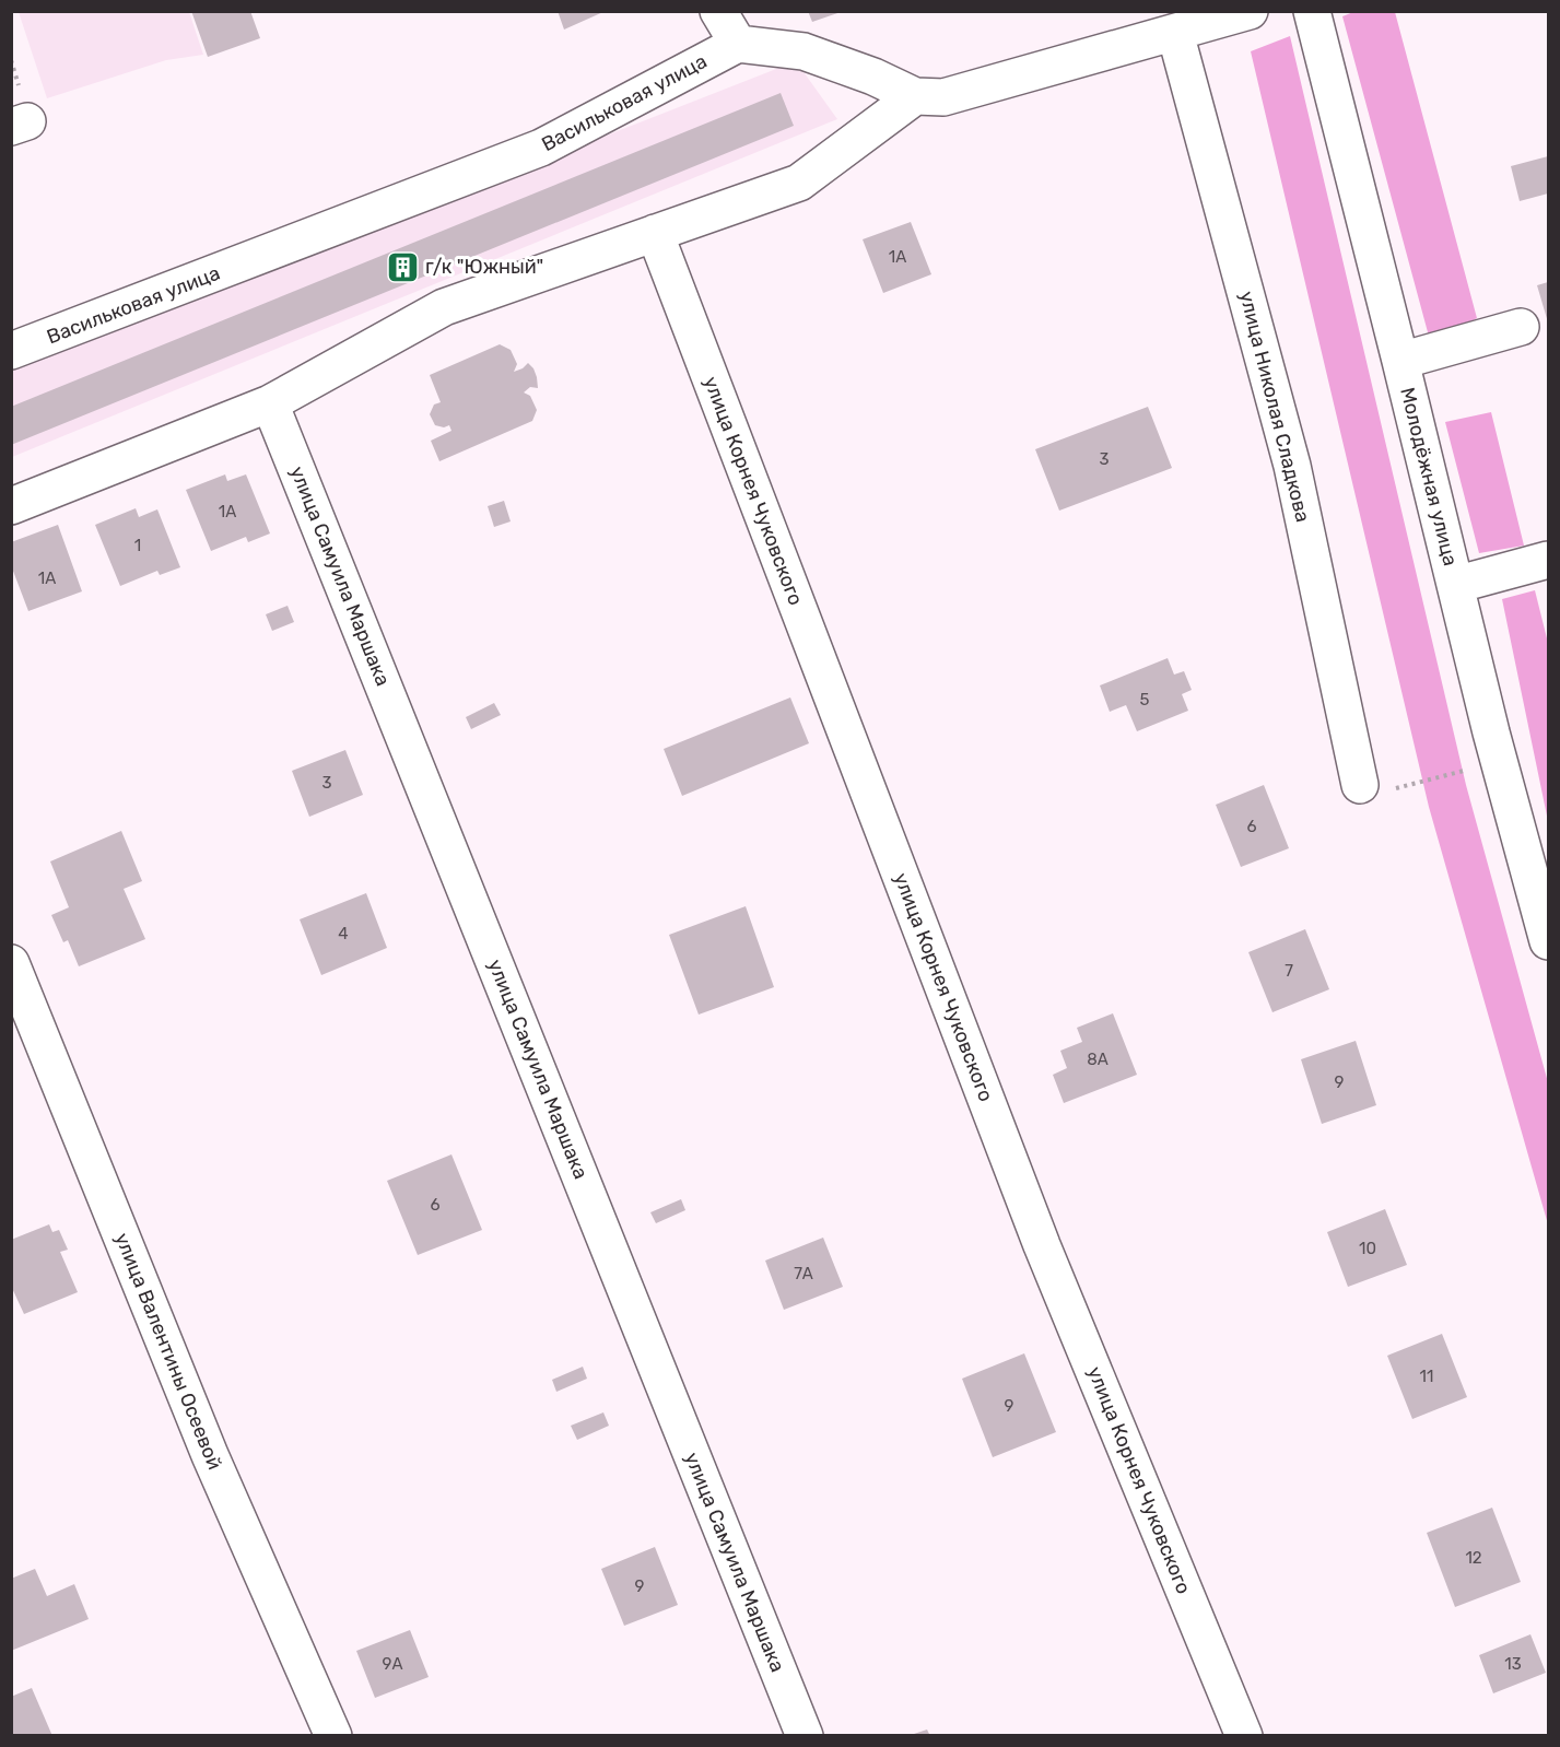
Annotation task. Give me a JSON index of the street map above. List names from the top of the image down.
{
  "streets": {
    "street": [
      "Васильковая улица",
      "улица Николая Сладкова",
      "Молодёжная улица",
      "улица Корнея Чуковского",
      "улица Самуила Маршака",
      "улица Валентины Осеевой"
    ]
  },
  "places": {
    "building": ["г/к \"Южный\""]
  },
  "house_numbers": [
    "1А",
    "3",
    "1А",
    "1",
    "1А",
    "5",
    "3",
    "6",
    "4",
    "7",
    "8А",
    "9",
    "6",
    "10",
    "7А",
    "11",
    "9",
    "12",
    "9",
    "9А",
    "13"
  ]
}
